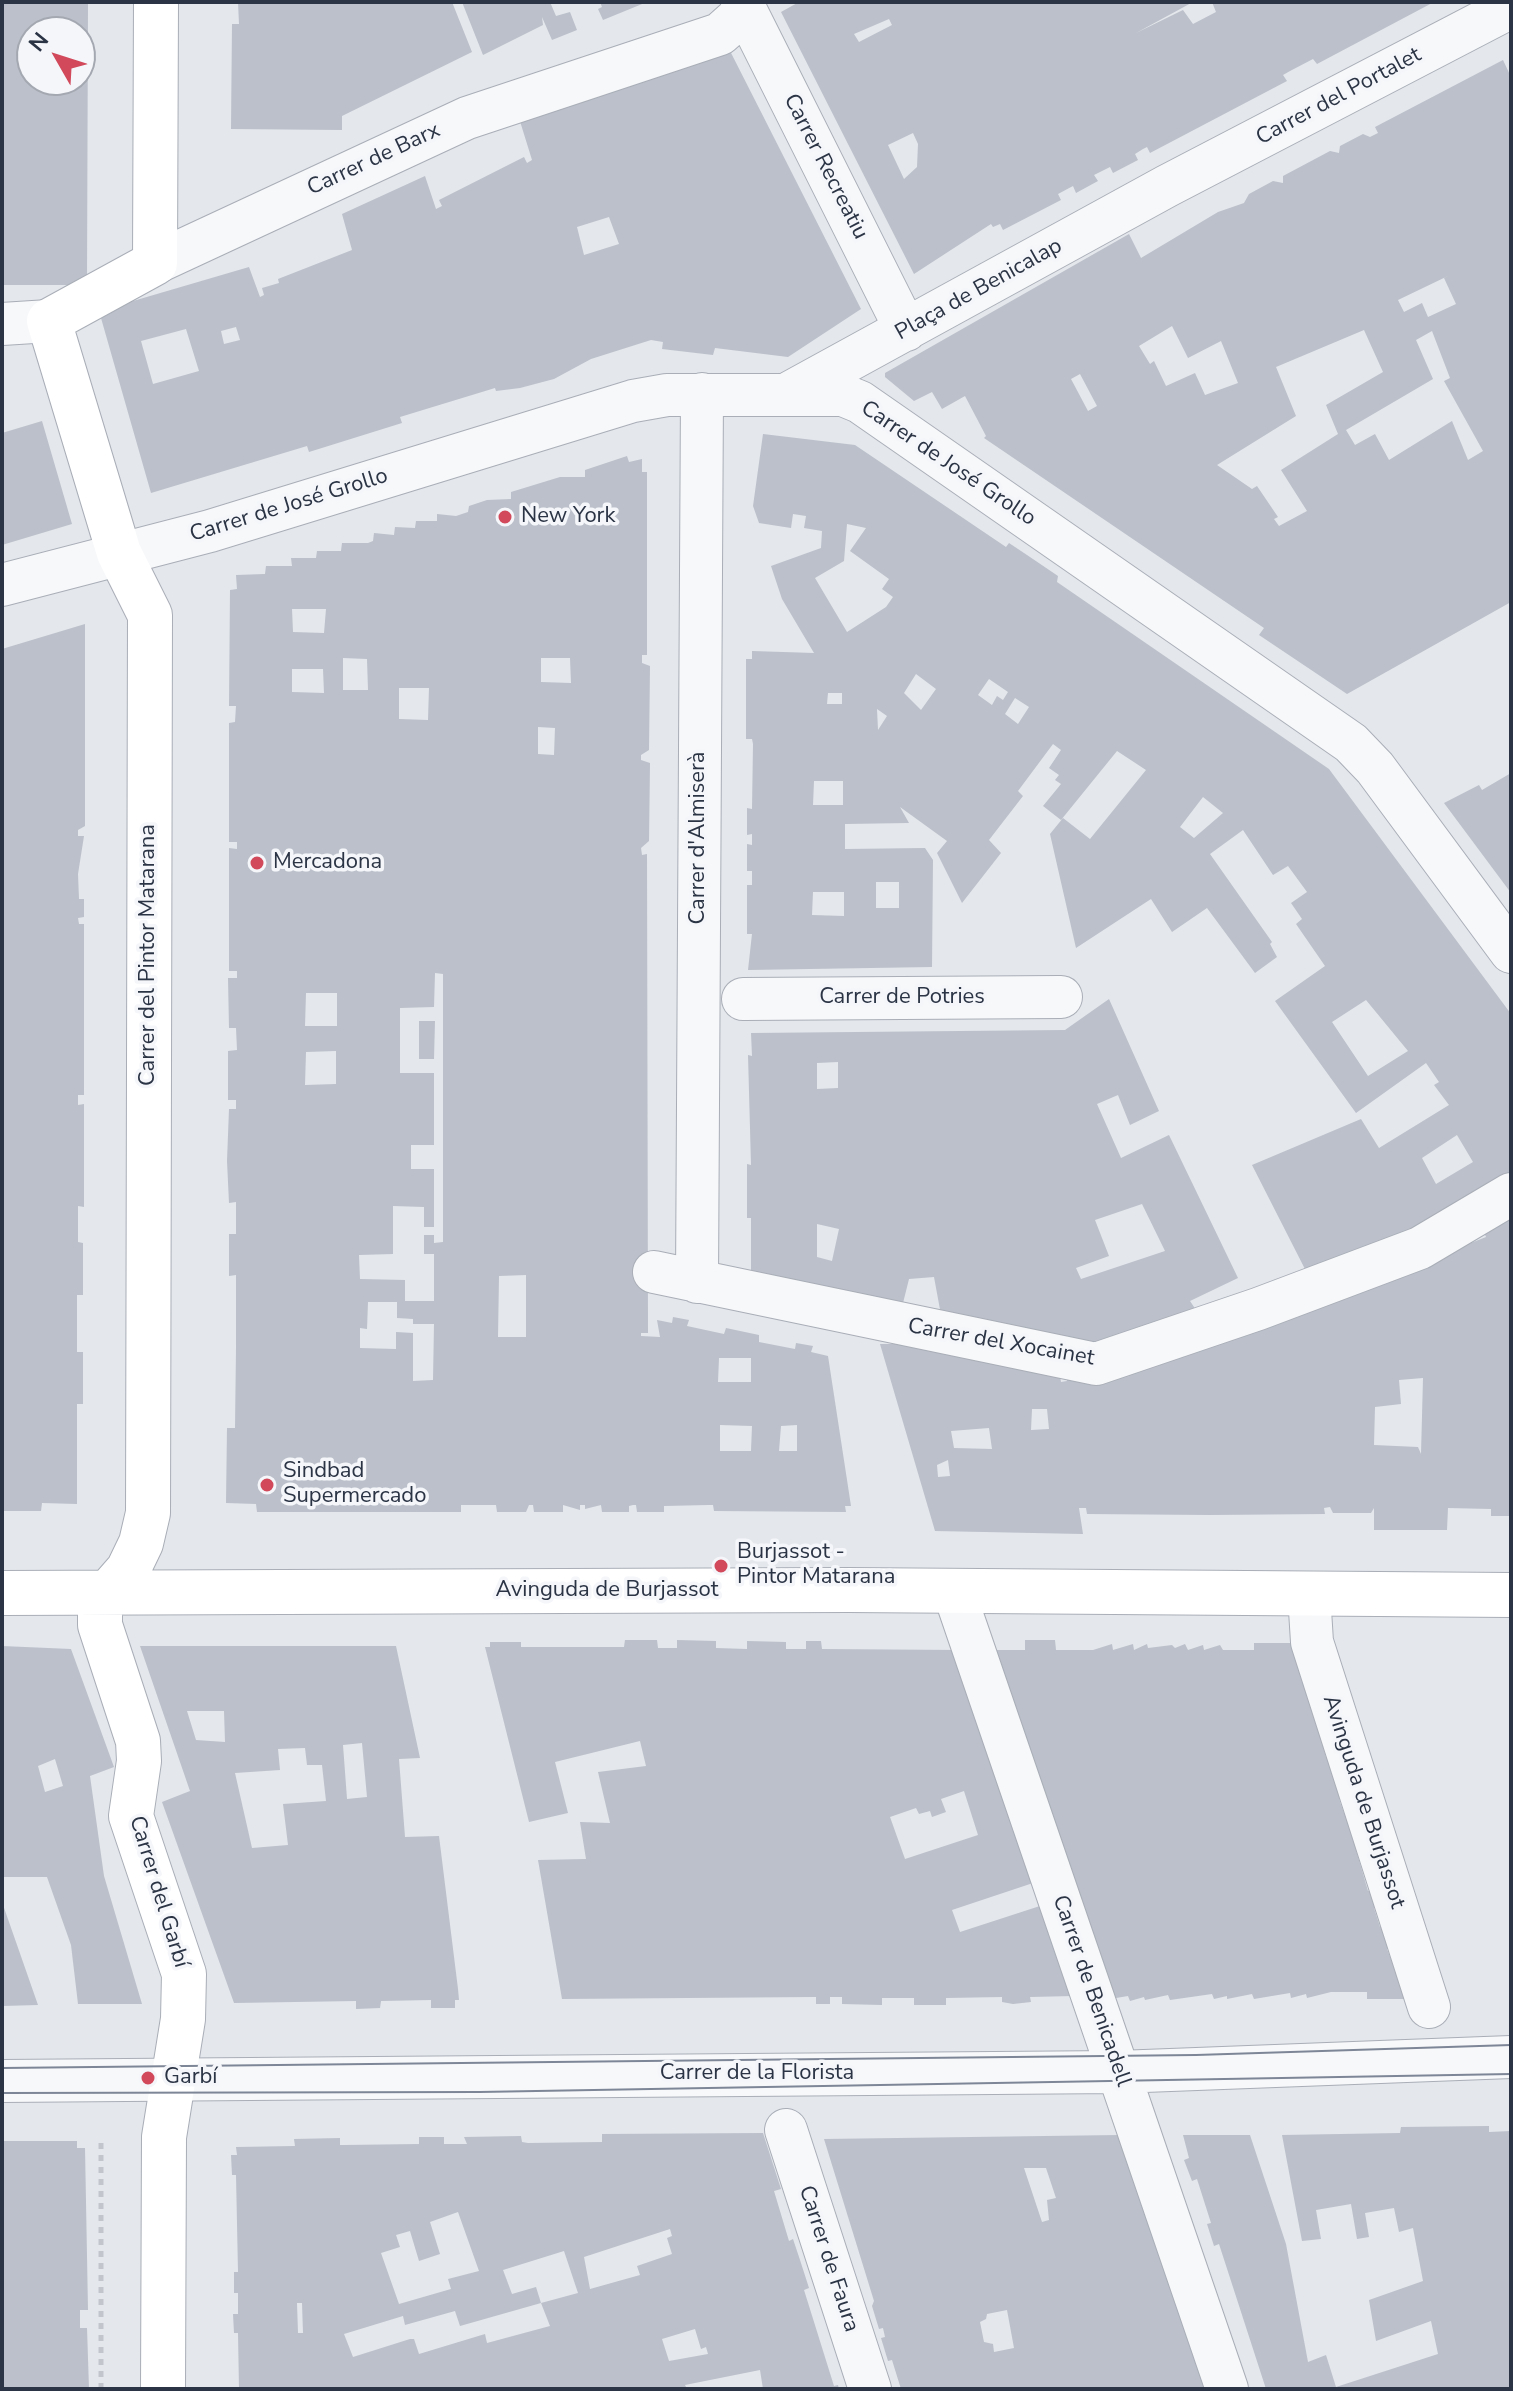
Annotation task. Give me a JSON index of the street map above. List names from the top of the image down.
{
  "streets": {
    "street": [
      "Carrer del Portalet",
      "Carrer de Barx",
      "Carrer Recreatiu",
      "Plaça de Benicalap",
      "Carrer de José Grollo",
      "Carrer d'Almiserà",
      "Carrer del Pintor Matarana",
      "Carrer de Potries",
      "Carrer del Xocainet",
      "Avinguda de Burjassot",
      "Carrer del Garbí",
      "Carrer de Benicadell",
      "Carrer de la Florista",
      "Carrer de Faura"
    ]
  },
  "crossings": [
    ["Carrer del Portalet", "Plaça de Benicalap"],
    ["Carrer de Barx", "Carrer Recreatiu"],
    ["Carrer de Barx", "Carrer del Pintor Matarana"],
    ["Carrer Recreatiu", "Plaça de Benicalap"],
    ["Plaça de Benicalap", "Carrer de José Grollo"],
    ["Carrer de José Grollo", "Carrer d'Almiserà"],
    ["Carrer de José Grollo", "Carrer del Pintor Matarana"],
    ["Carrer d'Almiserà", "Carrer del Xocainet"],
    ["Carrer del Pintor Matarana", "Avinguda de Burjassot"],
    ["Carrer del Pintor Matarana", "Carrer del Garbí"],
    ["Avinguda de Burjassot", "Carrer del Garbí"],
    ["Avinguda de Burjassot", "Carrer de Benicadell"],
    ["Carrer del Garbí", "Carrer de la Florista"],
    ["Carrer de Benicadell", "Carrer de la Florista"]
  ],
  "places": [
    "New York",
    "Mercadona",
    "Sindbad Supermercado",
    "Burjassot - Pintor Matarana",
    "Garbí"
  ],
  "north": "top left"
}
